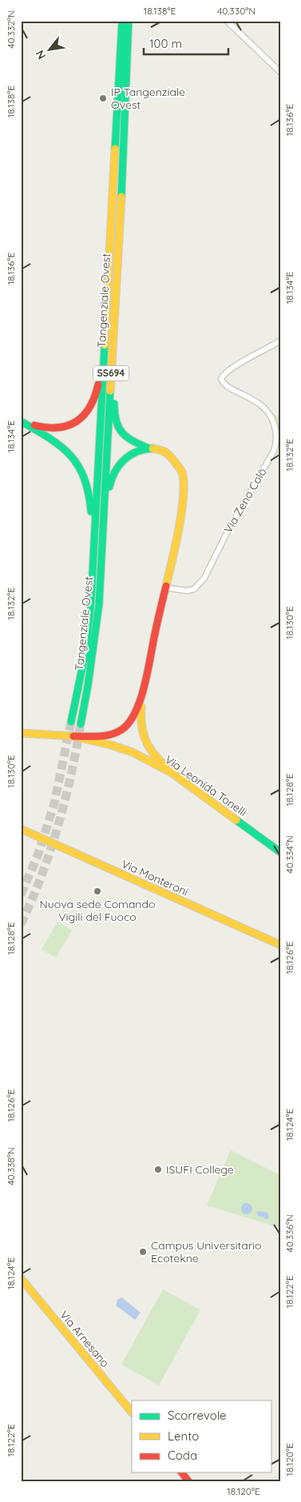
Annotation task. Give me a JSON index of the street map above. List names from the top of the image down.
{
  "streets": {
    "main road": [
      "Tangenziale Ovest",
      "SS694",
      "Via Leonida Tonelli",
      "Via Monteroni",
      "Via Arnesano"
    ],
    "street": ["Via Zeno Colò"]
  },
  "places": [
    "IP Tangenziale Ovest",
    "Nuova sede Comando Vigili del Fuoco",
    "ISUFI College",
    "Campus Universitario Ecotekne"
  ],
  "legend": ["Scorrevole", "Lento", "Coda"],
  "scale_bar": "100 m",
  "north": "bottom left",
  "coordinates": [
    "18.138°E",
    "40.330°N",
    "40.332°N",
    "18.136°E",
    "18.134°E",
    "18.132°E",
    "18.130°E",
    "18.128°E",
    "40.334°N",
    "18.126°E",
    "18.124°E",
    "40.338°N",
    "40.336°N",
    "18.122°E",
    "18.120°E"
  ]
}
